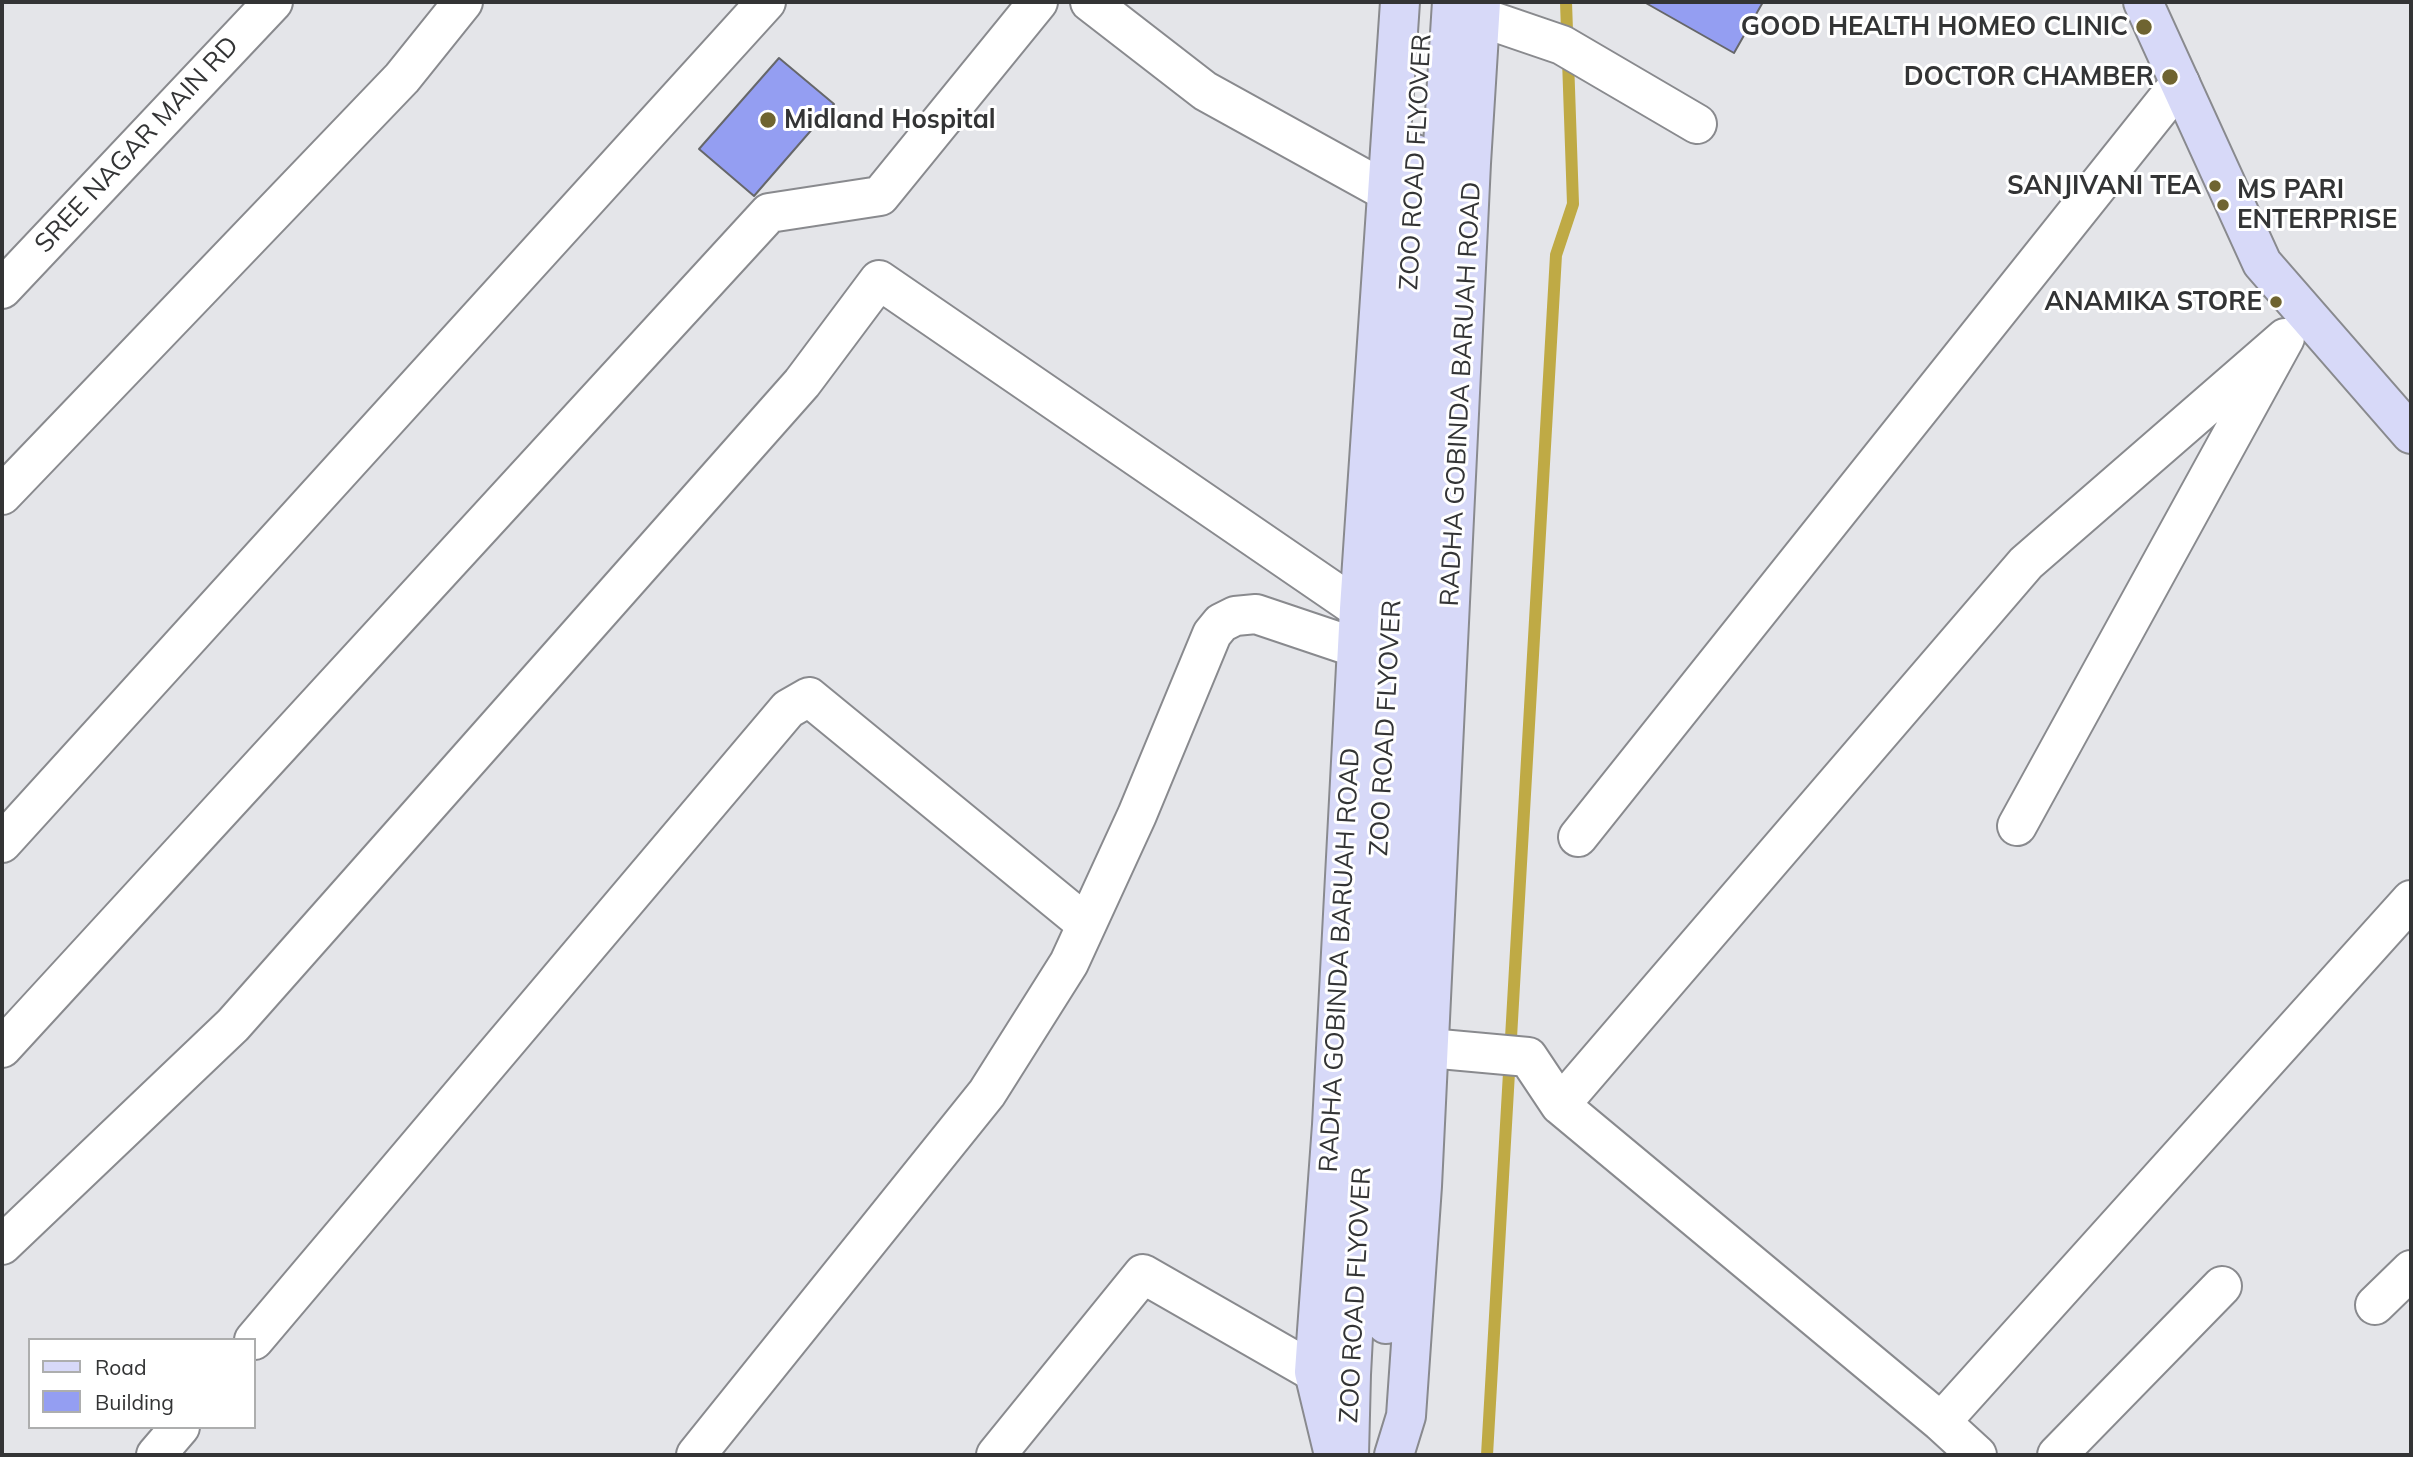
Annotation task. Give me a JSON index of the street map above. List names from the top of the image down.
{
  "streets": {
    "main road": ["ZOO ROAD FLYOVER", "RADHA GOBINDA BARUAH ROAD"],
    "street": ["SREE NAGAR MAIN RD"]
  },
  "crossings": [
    ["ZOO ROAD FLYOVER", "RADHA GOBINDA BARUAH ROAD"]
  ],
  "places": [
    "GOOD HEALTH HOMEO CLINIC",
    "DOCTOR CHAMBER",
    "Midland Hospital",
    "SANJIVANI TEA",
    "MS PARI ENTERPRISE",
    "ANAMIKA STORE"
  ],
  "legend": ["Road", "Building"]
}
